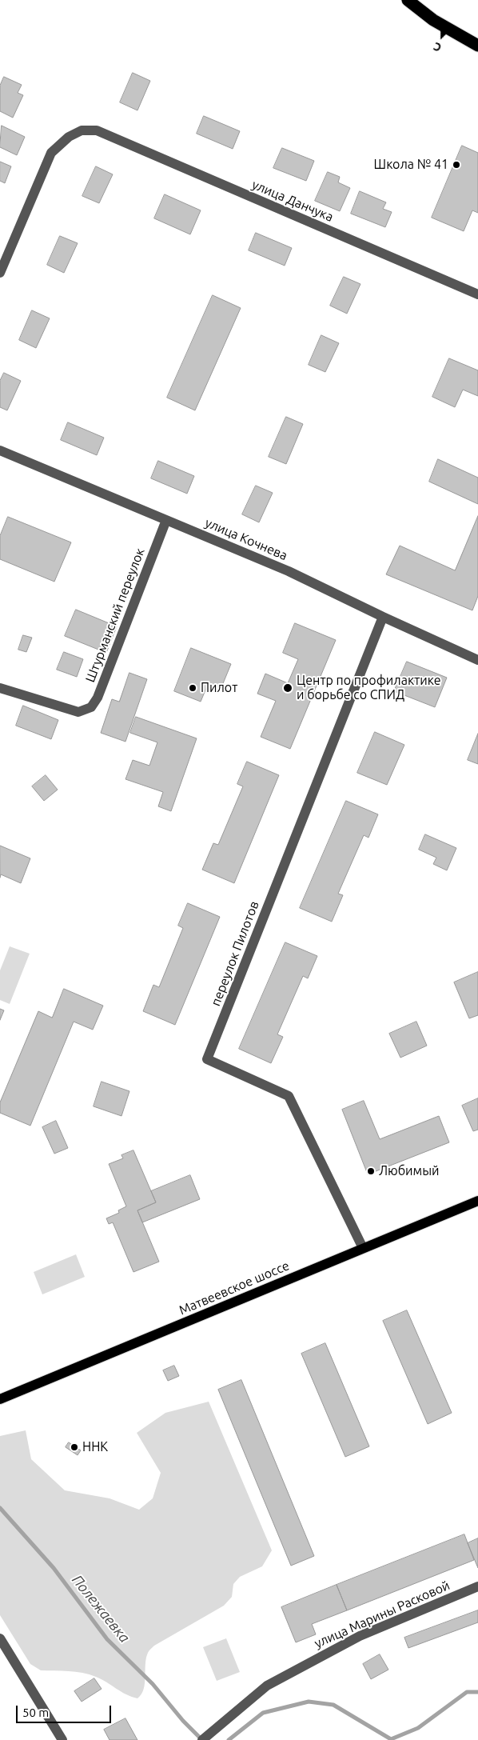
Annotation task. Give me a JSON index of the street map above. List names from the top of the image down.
{
  "streets": {
    "main road": ["Матвеевское шоссе"],
    "street": [
      "улица Данчука",
      "улица Кочнева",
      "Штурманский переулок",
      "переулок Пилотов",
      "улица Марины Расковой"
    ]
  },
  "crossings": [
    ["улица Кочнева", "Штурманский переулок"],
    ["улица Кочнева", "переулок Пилотов"],
    ["переулок Пилотов", "Матвеевское шоссе"]
  ],
  "water": ["Полежаевка"],
  "places": [
    "Школа № 41",
    "Пилот",
    "Центр по профилактике и борьбе со СПИД",
    "Любимый",
    "ННК"
  ],
  "scale_bar": "50 m",
  "north": "bottom left"
}
